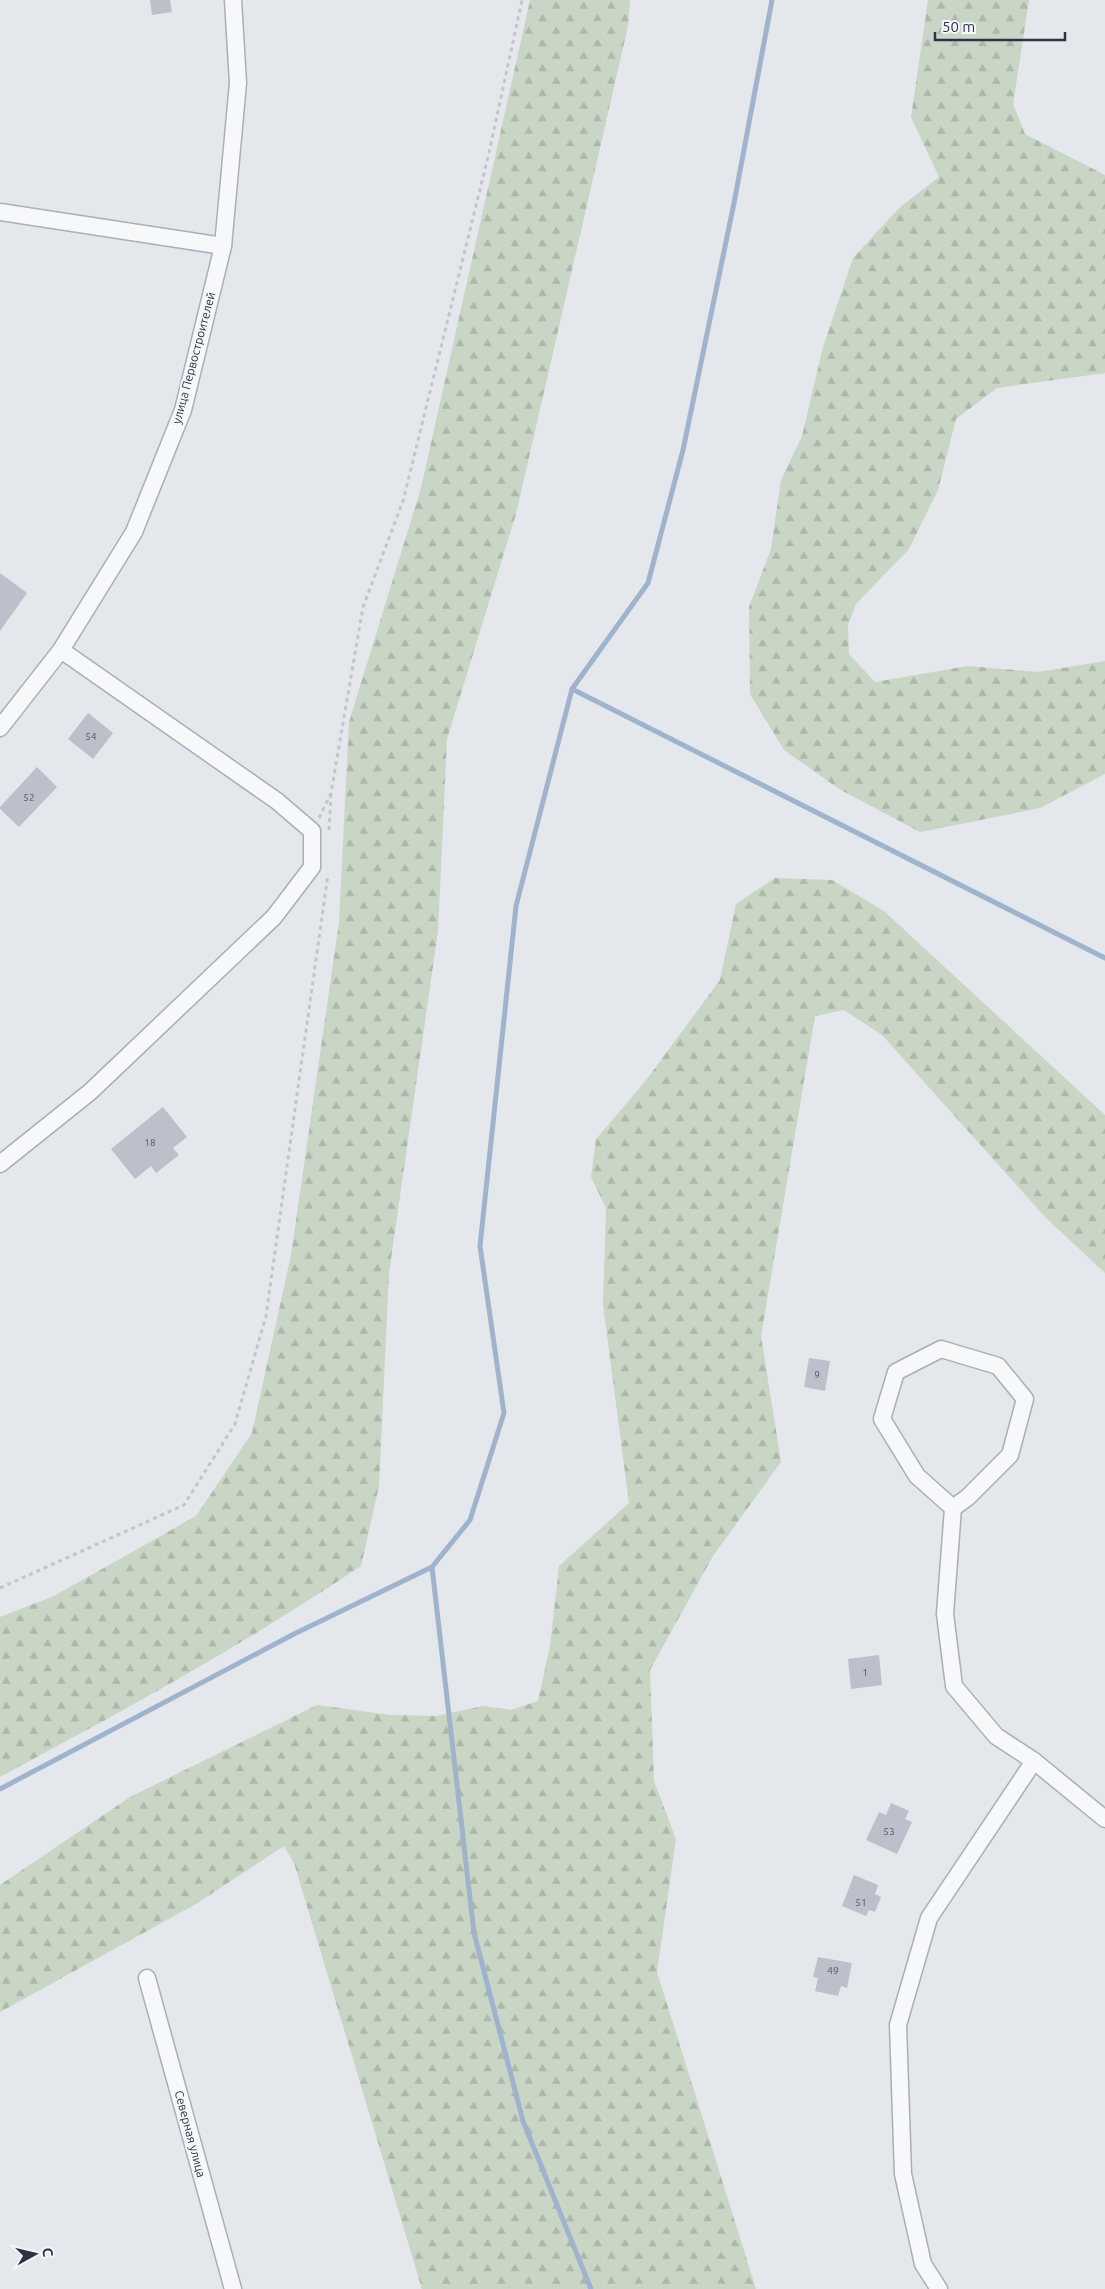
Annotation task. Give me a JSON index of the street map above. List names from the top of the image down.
{
  "streets": {
    "street": ["улица Первостроителей", "Северная улица"]
  },
  "house_numbers": [
    "54",
    "52",
    "18",
    "9",
    "1",
    "53",
    "51",
    "49"
  ],
  "scale_bar": "50 m",
  "north": "right"
}
